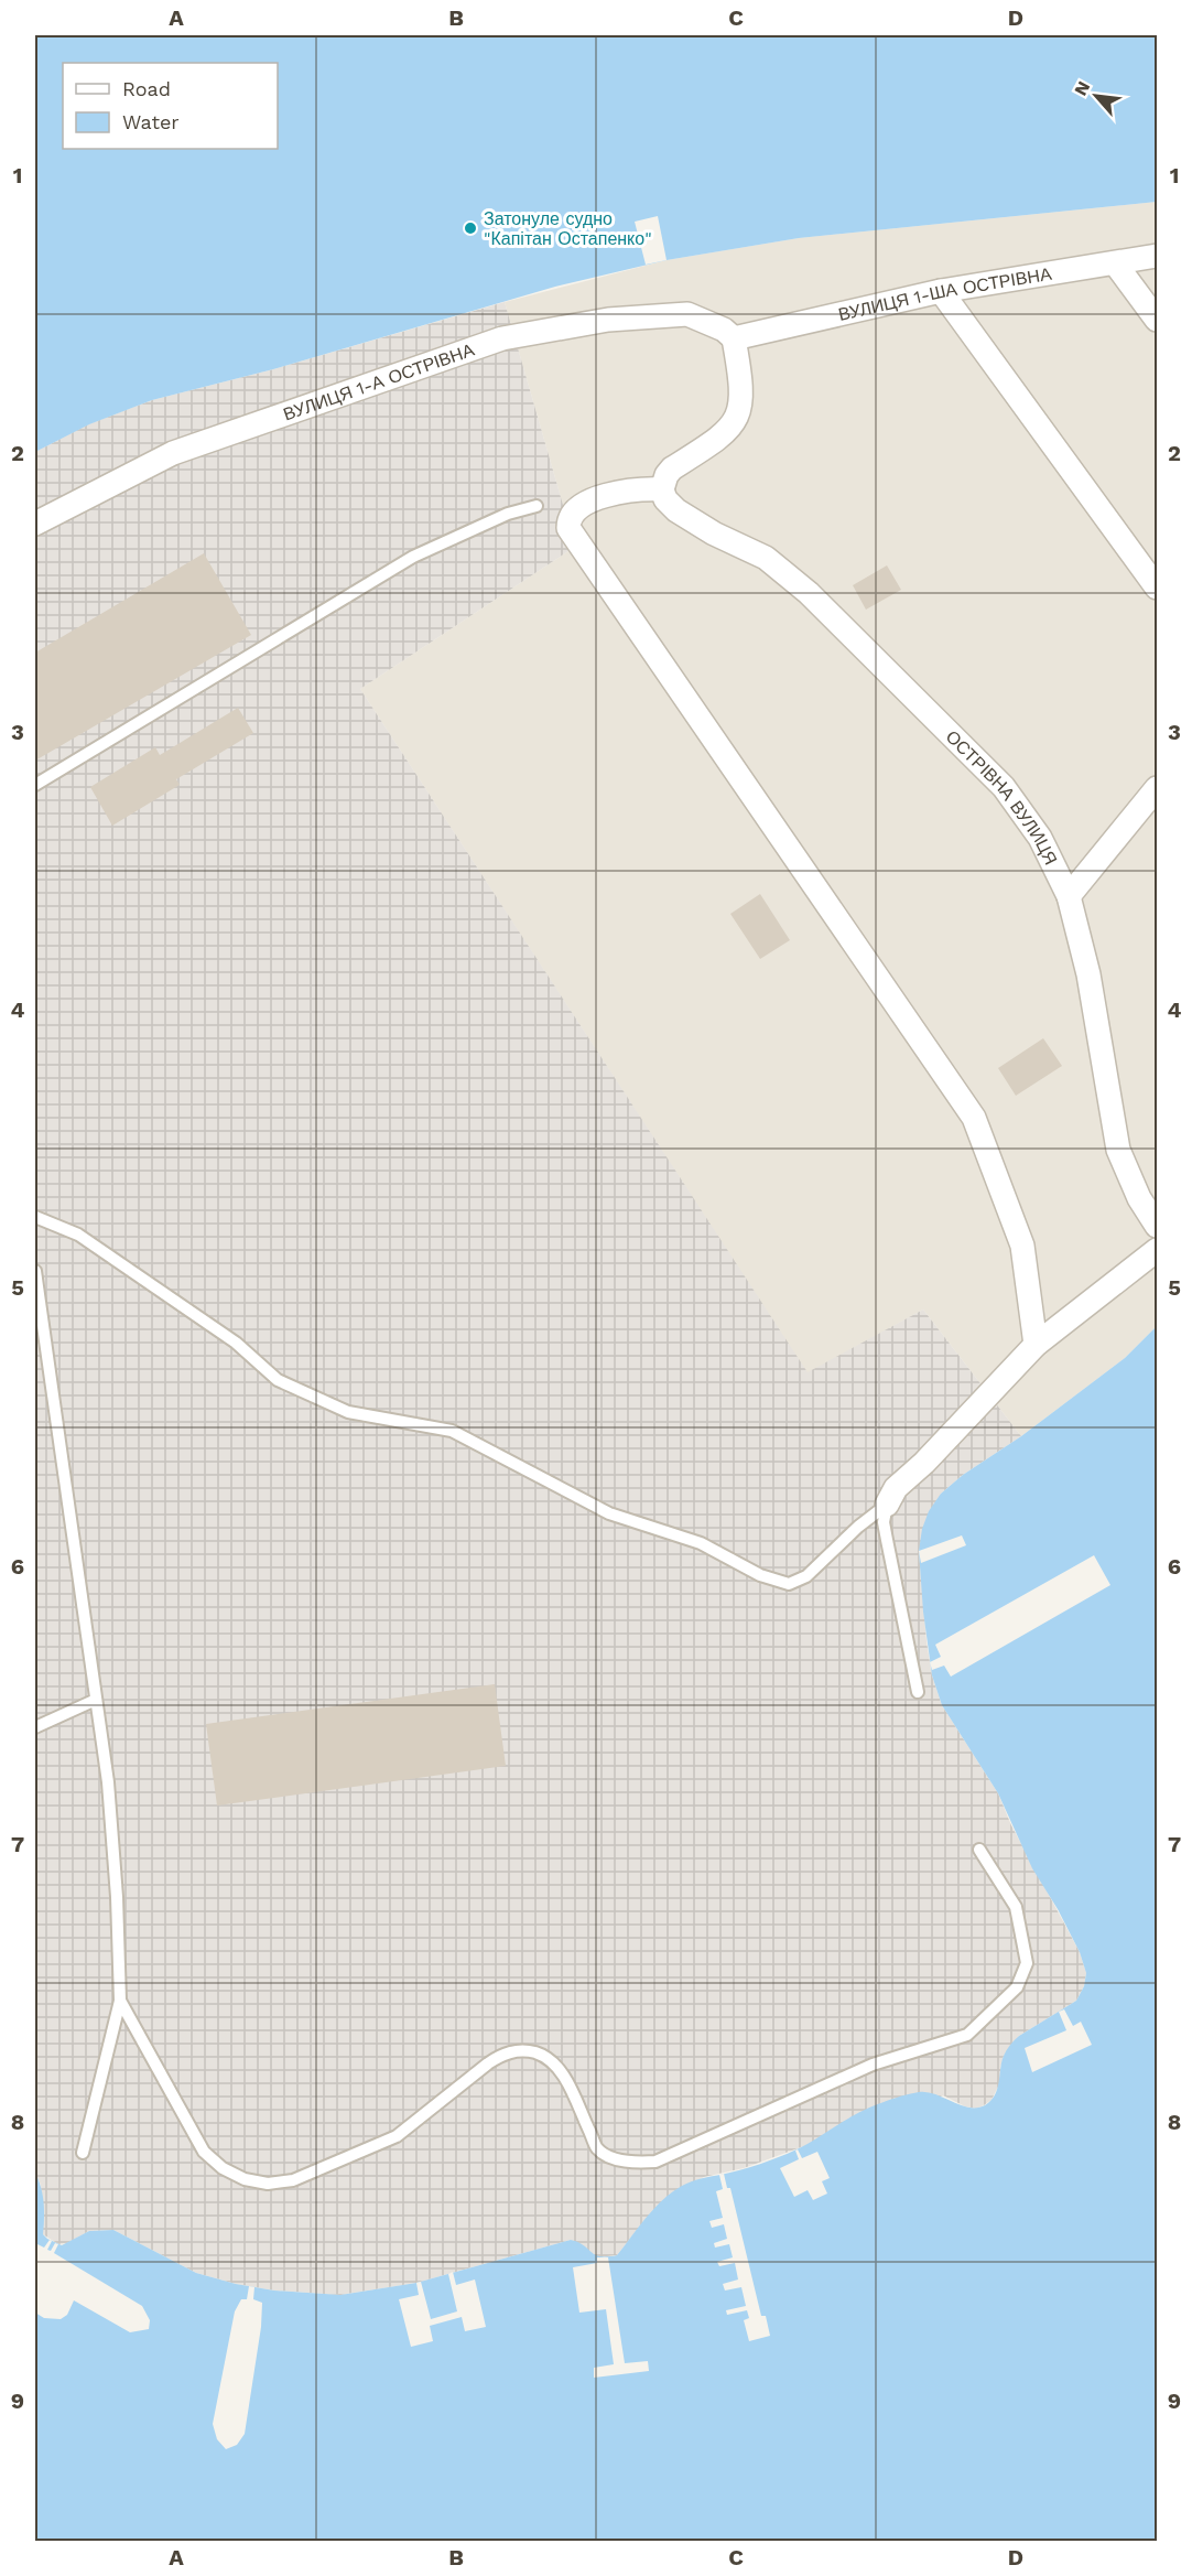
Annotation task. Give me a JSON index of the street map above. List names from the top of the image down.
{
  "streets": {
    "street": ["ВУЛИЦЯ 1-ША ОСТРІВНА", "ВУЛИЦЯ 1-А ОСТРІВНА", "ОСТРІВНА ВУЛИЦЯ"]
  },
  "crossings": [
    ["ВУЛИЦЯ 1-ША ОСТРІВНА", "ВУЛИЦЯ 1-А ОСТРІВНА"]
  ],
  "places": ["Затонуле судно \"Капітан Остапенко\""],
  "legend": ["Road", "Water"],
  "north": "top left",
  "grid": {
    "columns": [
      "A",
      "B",
      "C",
      "D"
    ],
    "rows": [
      "1",
      "2",
      "3",
      "4",
      "5",
      "6",
      "7",
      "8",
      "9"
    ]
  }
}
